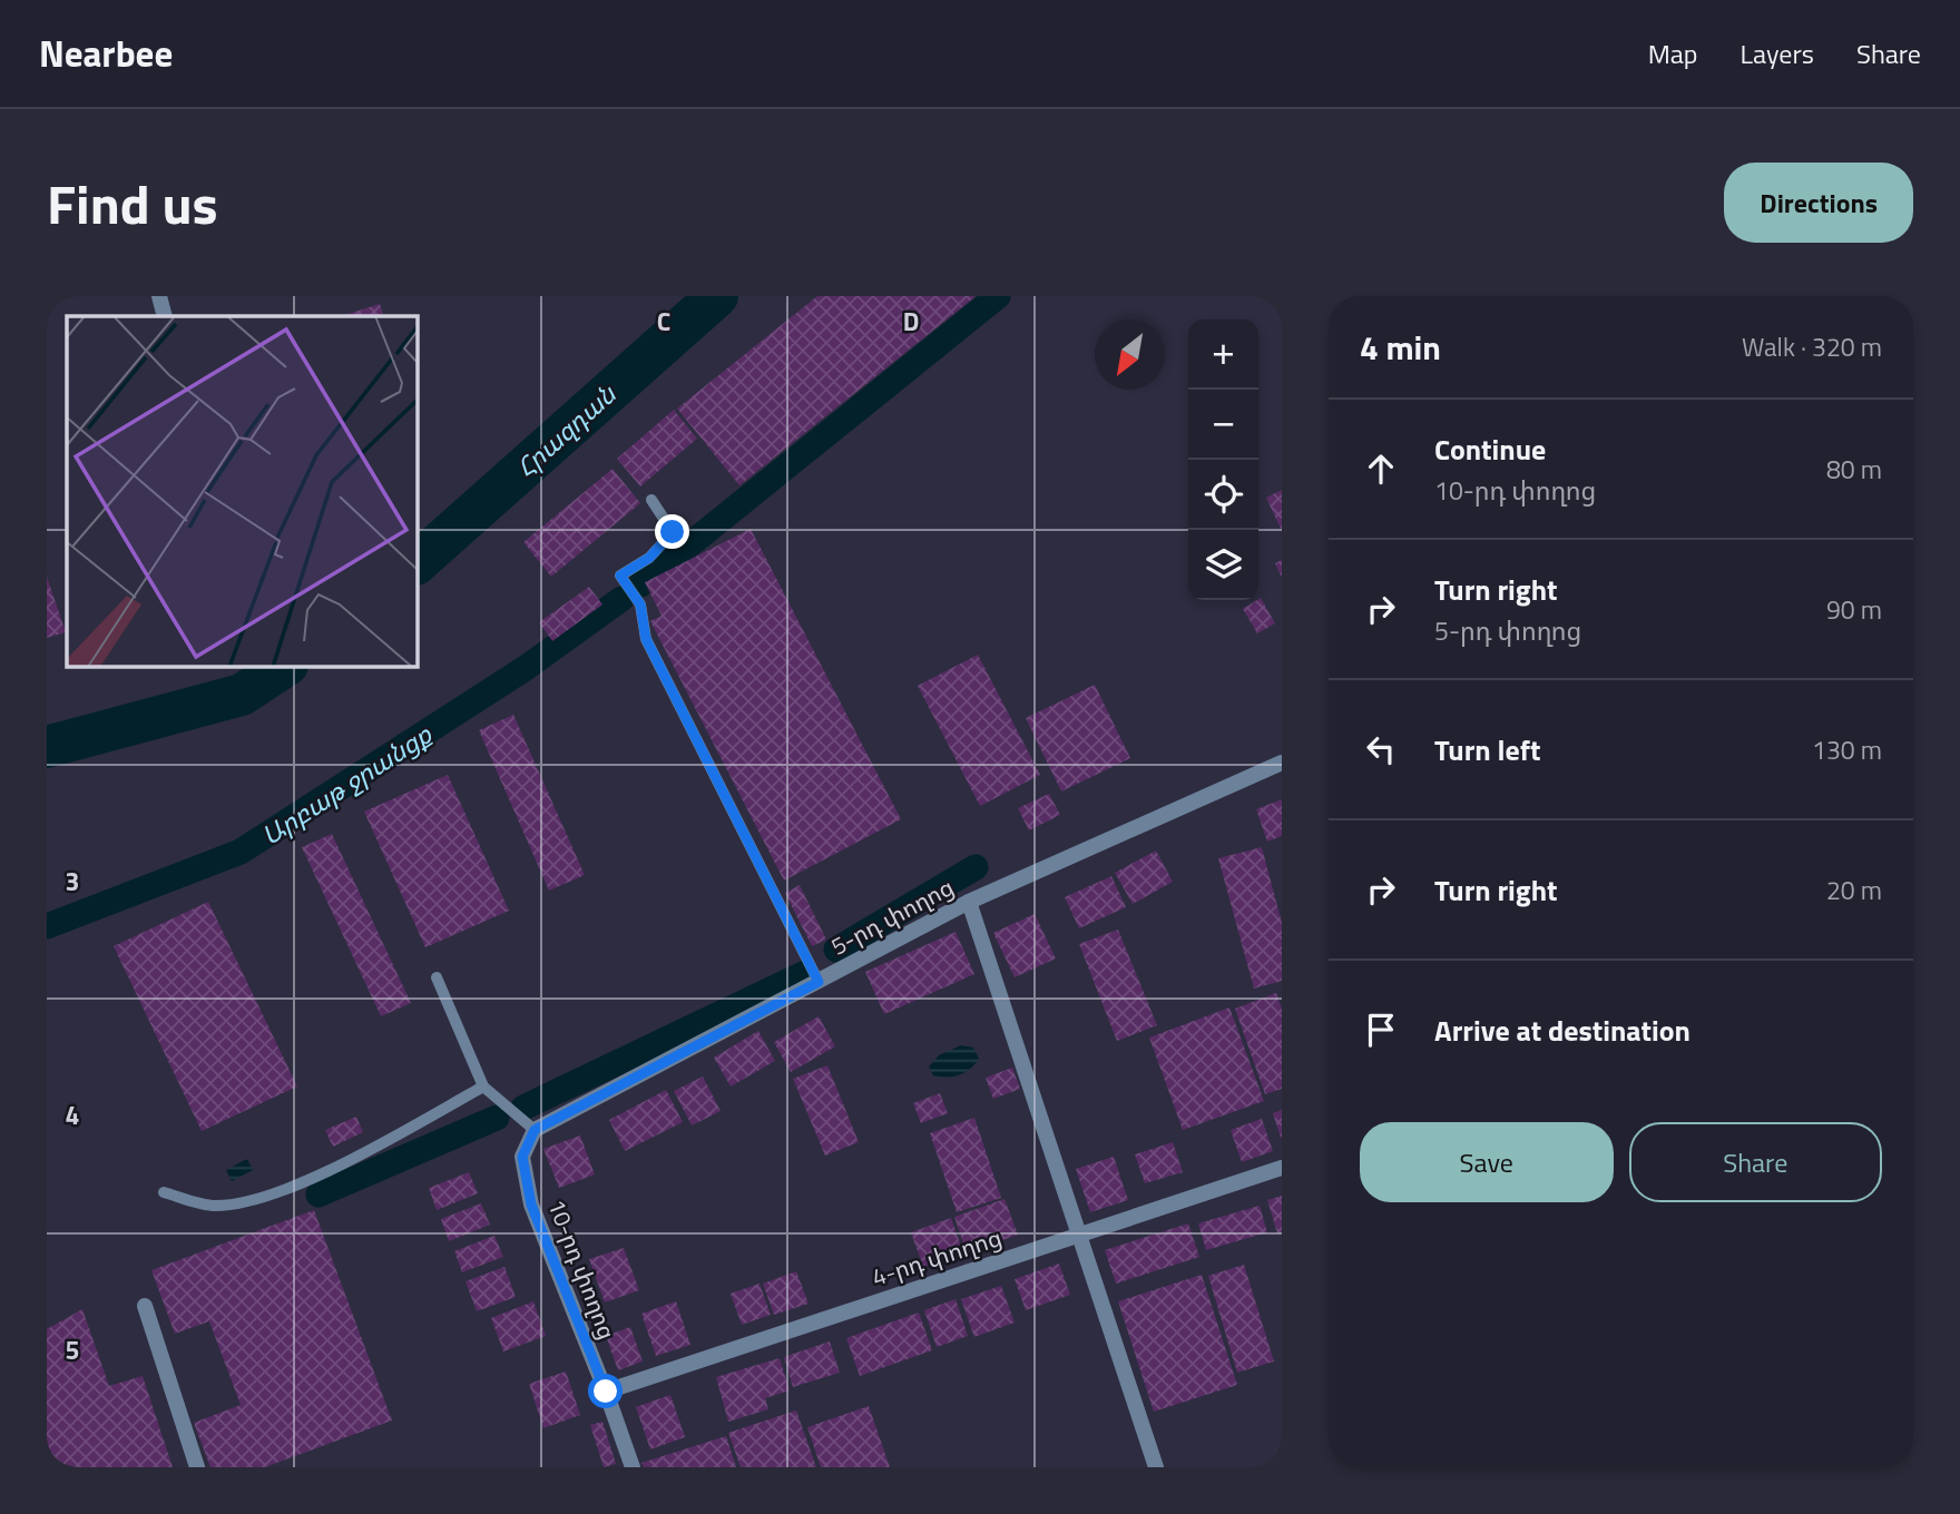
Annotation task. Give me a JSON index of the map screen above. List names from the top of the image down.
{
  "streets": {
    "street": ["5-րդ փողոց", "4-րդ փողոց", "10-րդ փողոց"]
  },
  "crossings": [
    ["5-րդ փողոց", "10-րդ փողոց"],
    ["4-րդ փողոց", "10-րդ փողոց"]
  ],
  "water": ["Հրազդան", "Արբաթ ջրանցք"],
  "north": "bottom left",
  "page": {
    "header": "Nearbee",
    "nav": ["Map", "Layers", "Share"],
    "title": "Find us",
    "buttons": [
      "Directions",
      ["Save", "Share"]
    ],
    "heading": ["4 min", "Walk · 320 m"],
    "map_buttons": ["+", "−"],
    "list": [
      ["Continue", "10-րդ փողոց", "80 m"],
      ["Turn right", "5-րդ փողոց", "90 m"],
      ["Turn left", "130 m"],
      ["Turn right", "20 m"],
      "Arrive at destination"
    ]
  },
  "grid": {
    "columns": ["C", "D"],
    "rows": ["3", "4", "5"]
  }
}
